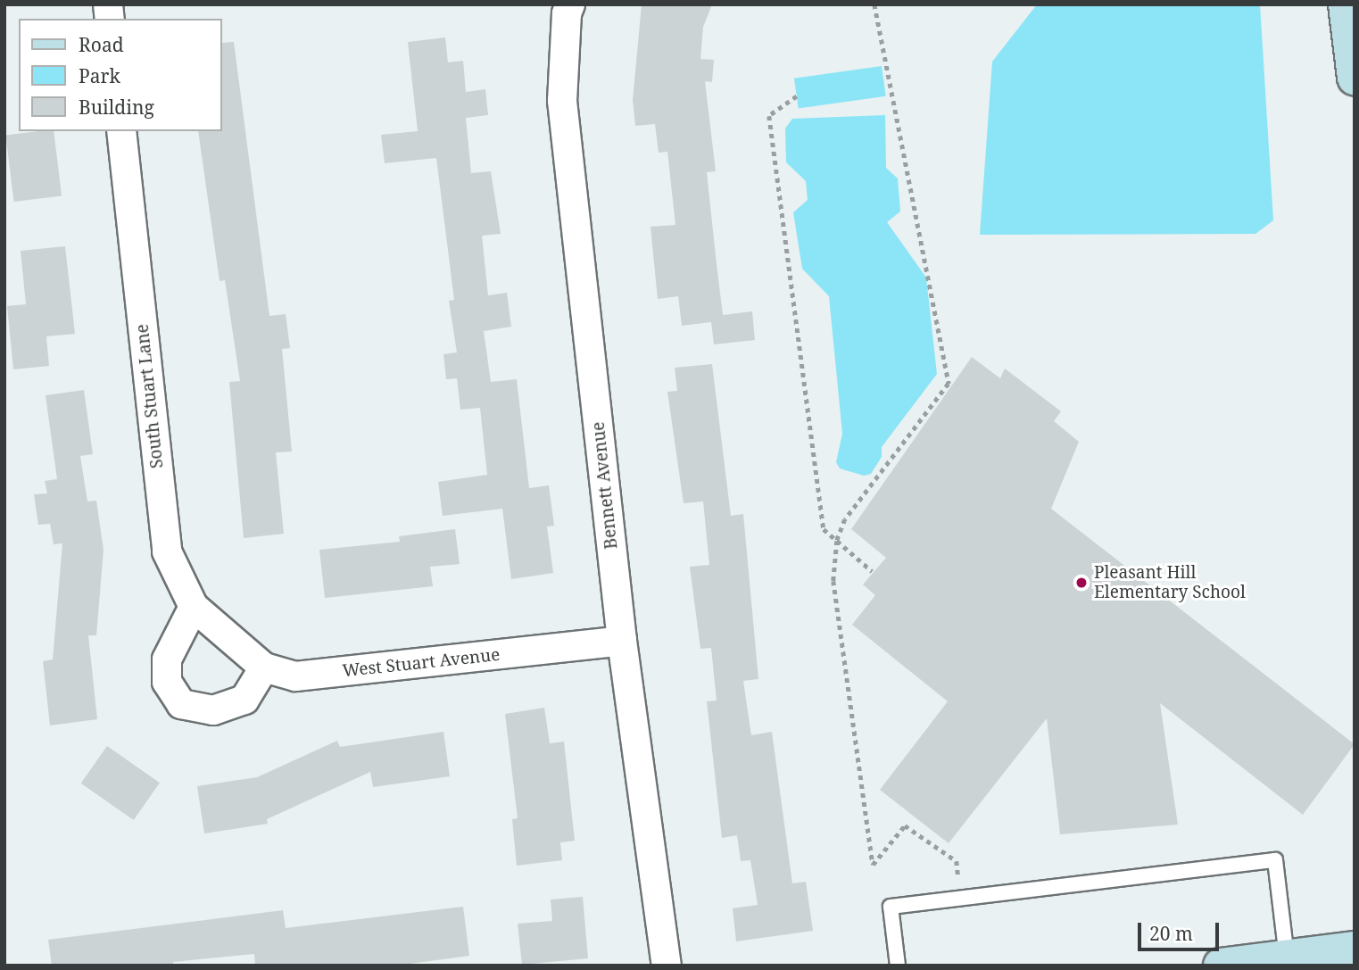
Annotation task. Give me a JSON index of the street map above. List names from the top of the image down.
{
  "streets": {
    "street": ["South Stuart Lane", "Bennett Avenue", "West Stuart Avenue"]
  },
  "crossings": [
    ["South Stuart Lane", "West Stuart Avenue"],
    ["Bennett Avenue", "West Stuart Avenue"]
  ],
  "places": ["Pleasant Hill Elementary School"],
  "legend": ["Road", "Park", "Building"],
  "scale_bar": "20 m"
}
